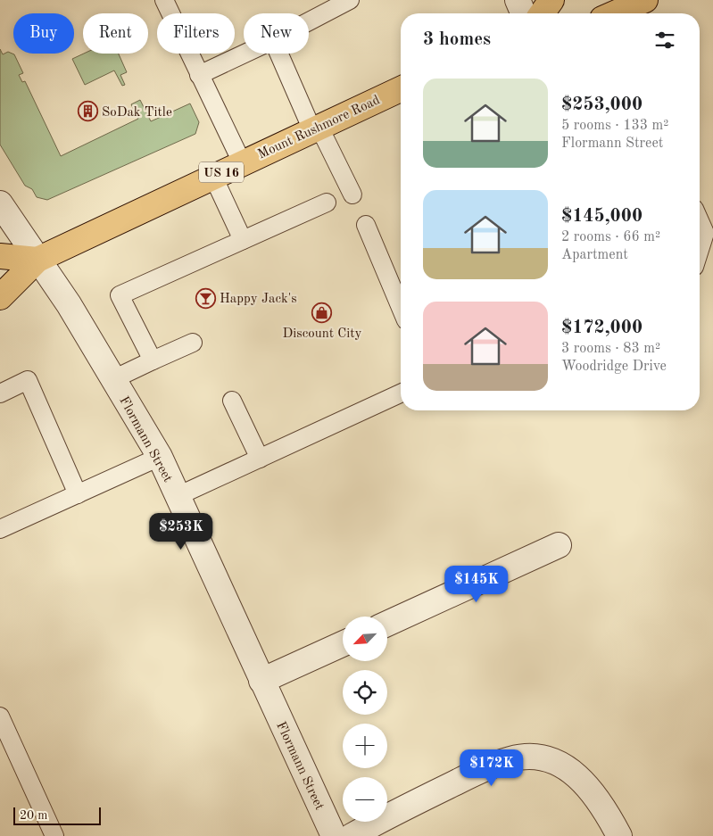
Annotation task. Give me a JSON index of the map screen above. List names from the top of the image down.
{
  "streets": {
    "highway": ["Mount Rushmore Road", "US 16"],
    "street": ["Flormann Street"]
  },
  "crossings": [
    ["Mount Rushmore Road", "Flormann Street"]
  ],
  "places": {
    "building": ["SoDak Title"],
    "bar": ["Happy Jack's"],
    "shop": ["Discount City"]
  },
  "scale_bar": "20 m",
  "north": "bottom left",
  "page": {
    "chip": [
      "Buy",
      "Rent",
      "Filters",
      "New"
    ],
    "heading": "3 homes",
    "list": [
      {
        "name": "$253,000",
        "note": "5 rooms · 133 m² · Flormann Street"
      },
      {
        "name": "$145,000",
        "note": "2 rooms · 66 m² · Apartment"
      },
      {
        "name": "$172,000",
        "note": "3 rooms · 83 m² · Woodridge Drive"
      }
    ],
    "price": ["$253K", "$145K", "$172K"],
    "map_buttons": ["+", "−"],
    "scale": "20 m"
  }
}
